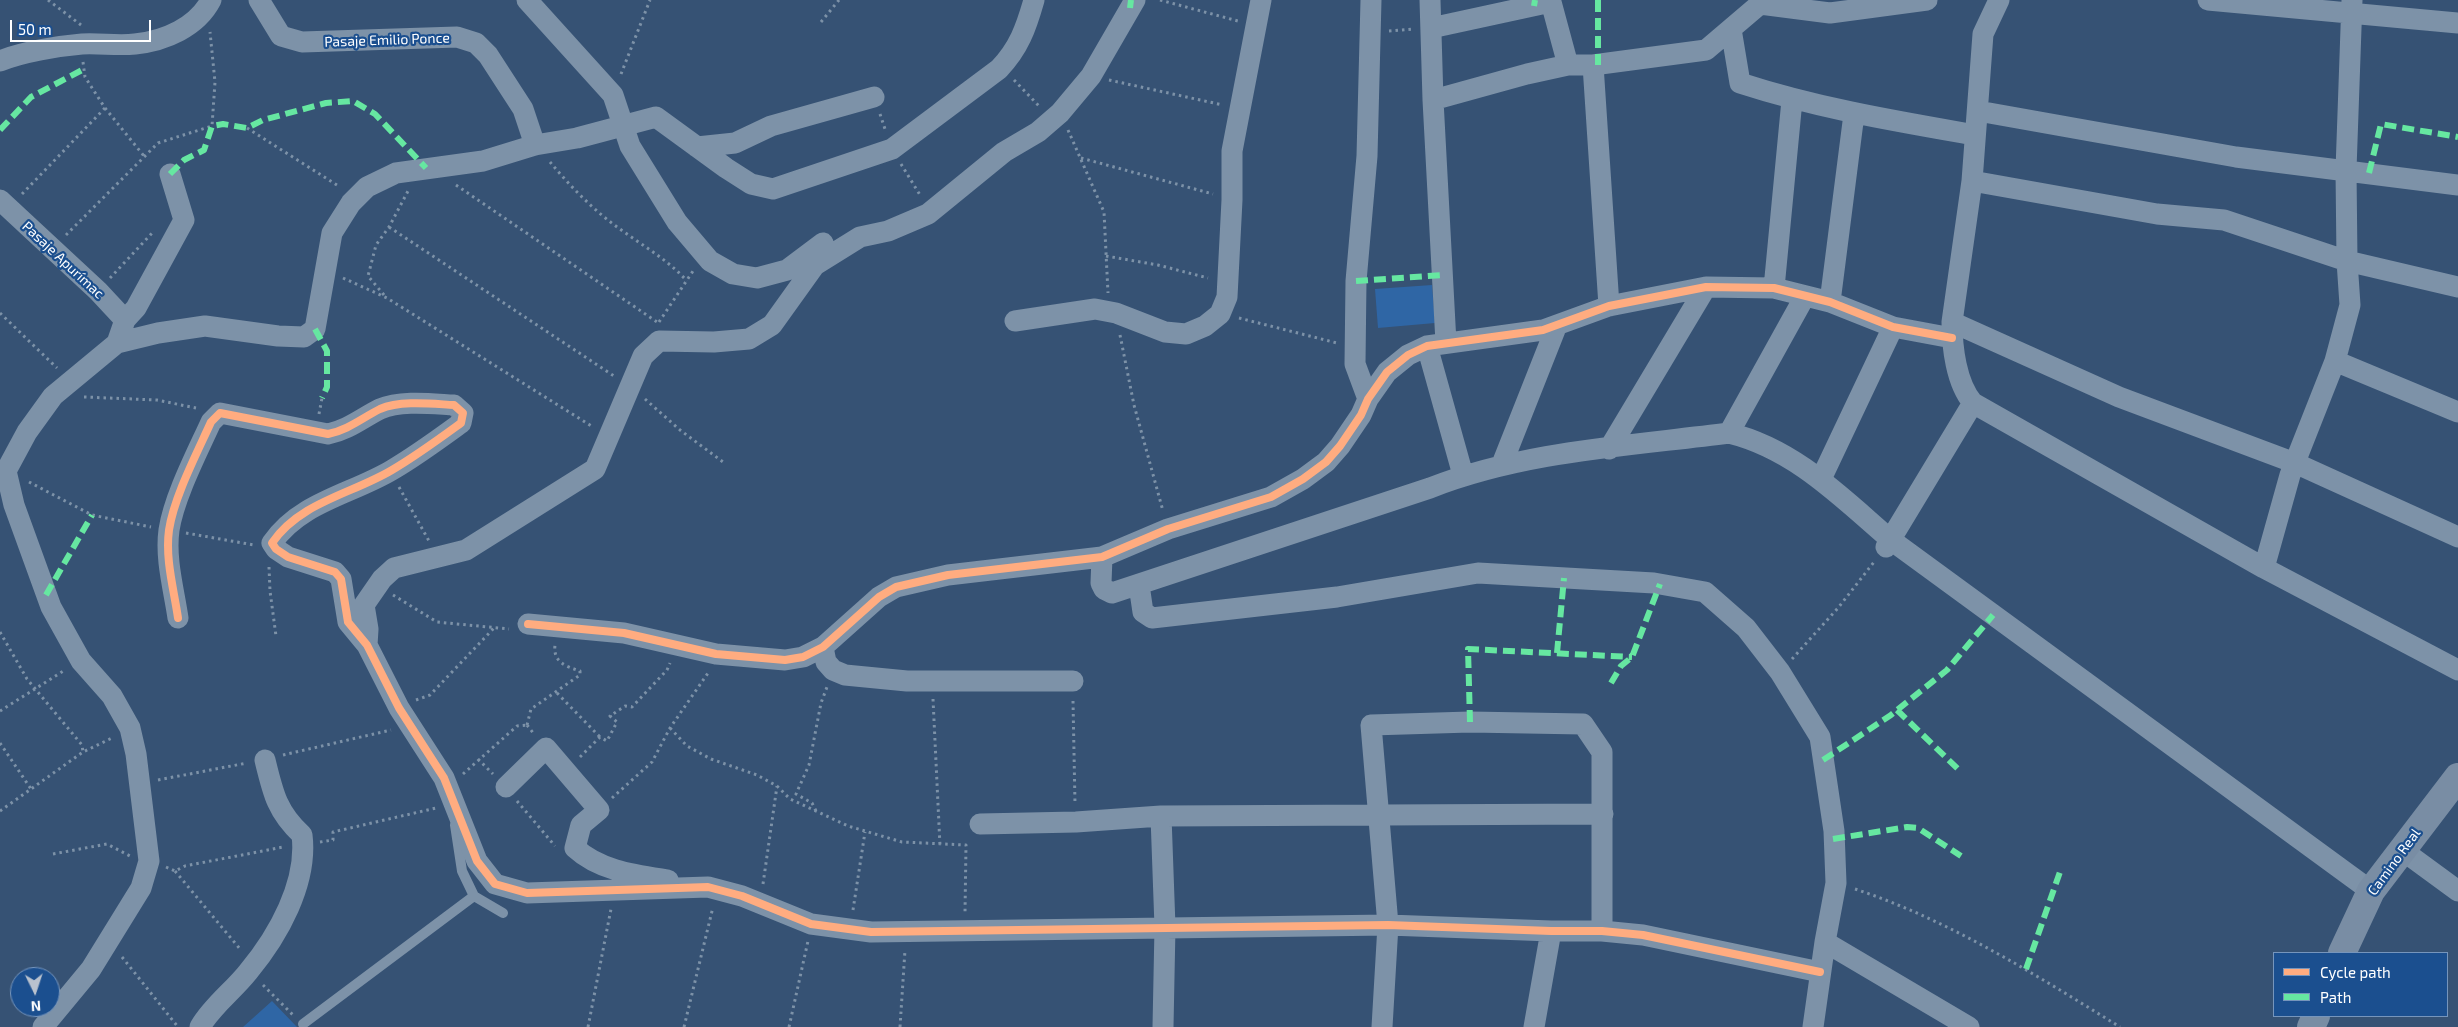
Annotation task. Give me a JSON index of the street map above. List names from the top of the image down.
{
  "streets": {
    "street": ["Pasaje Emilio Ponce", "Pasaje Apurímac", "Camino Real"]
  },
  "legend": ["Cycle path", "Path"],
  "scale_bar": "50 m",
  "north": "bottom"
}
